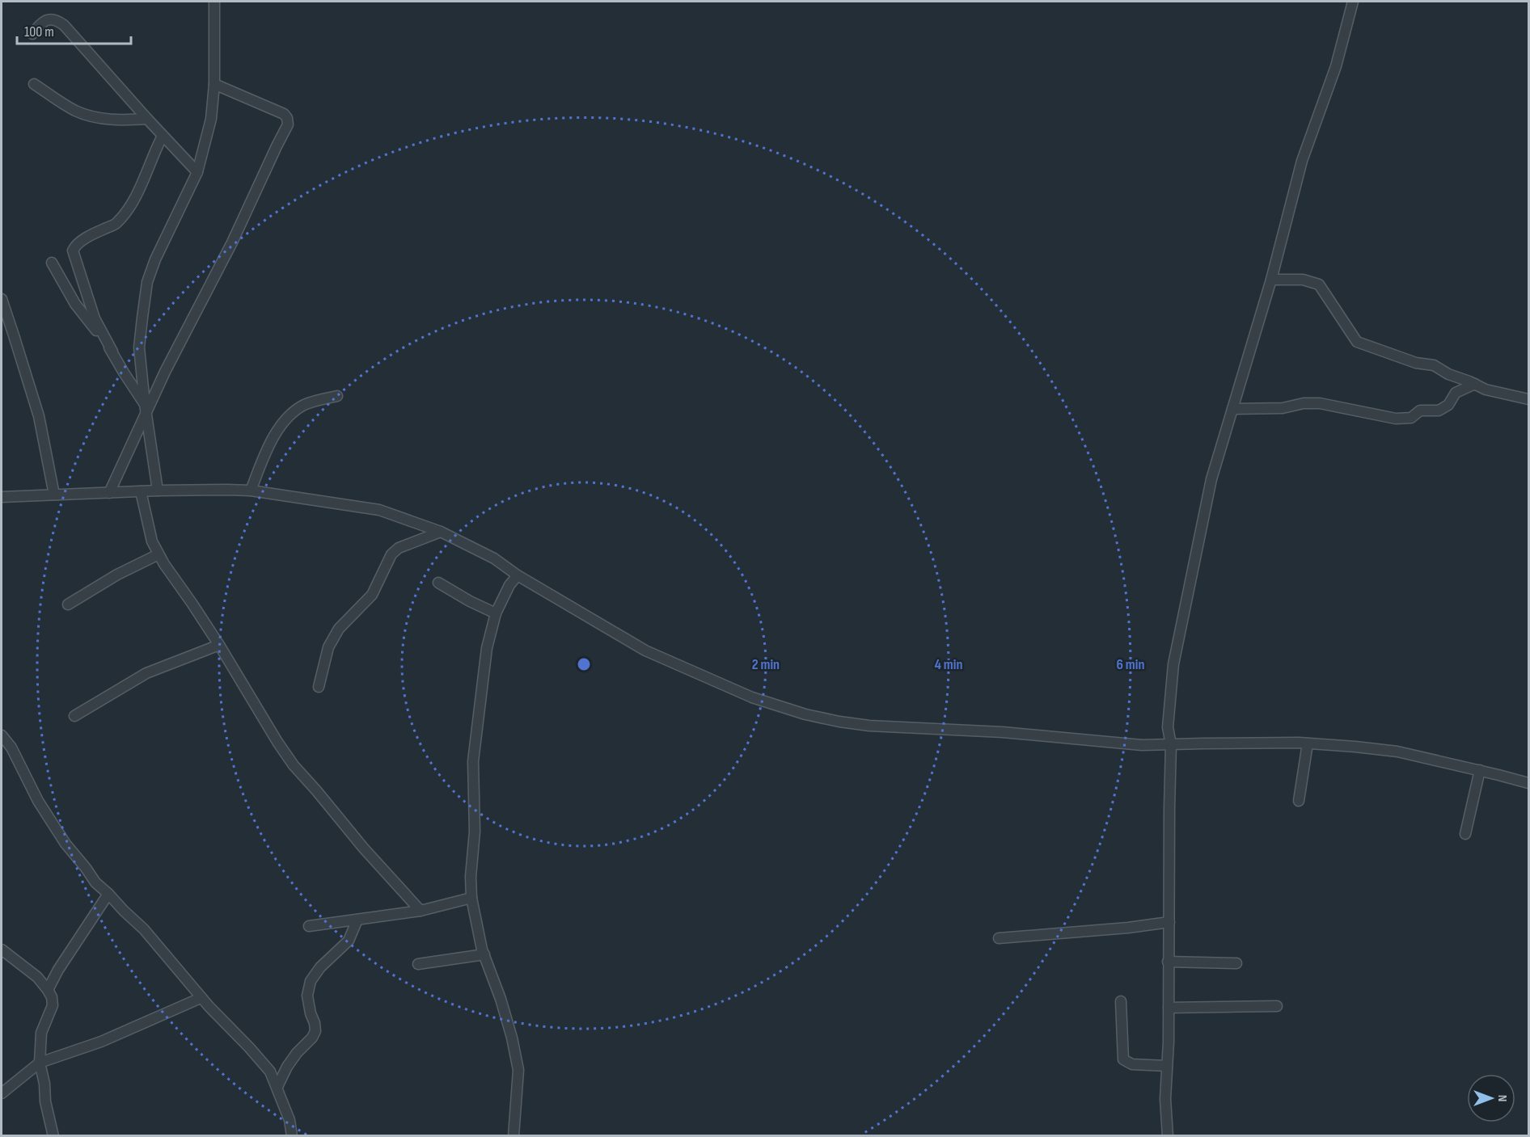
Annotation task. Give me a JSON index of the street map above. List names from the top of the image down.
{
  "scale_bar": "100 m",
  "north": "right",
  "rings": ["2 min", "4 min", "6 min"]
}
